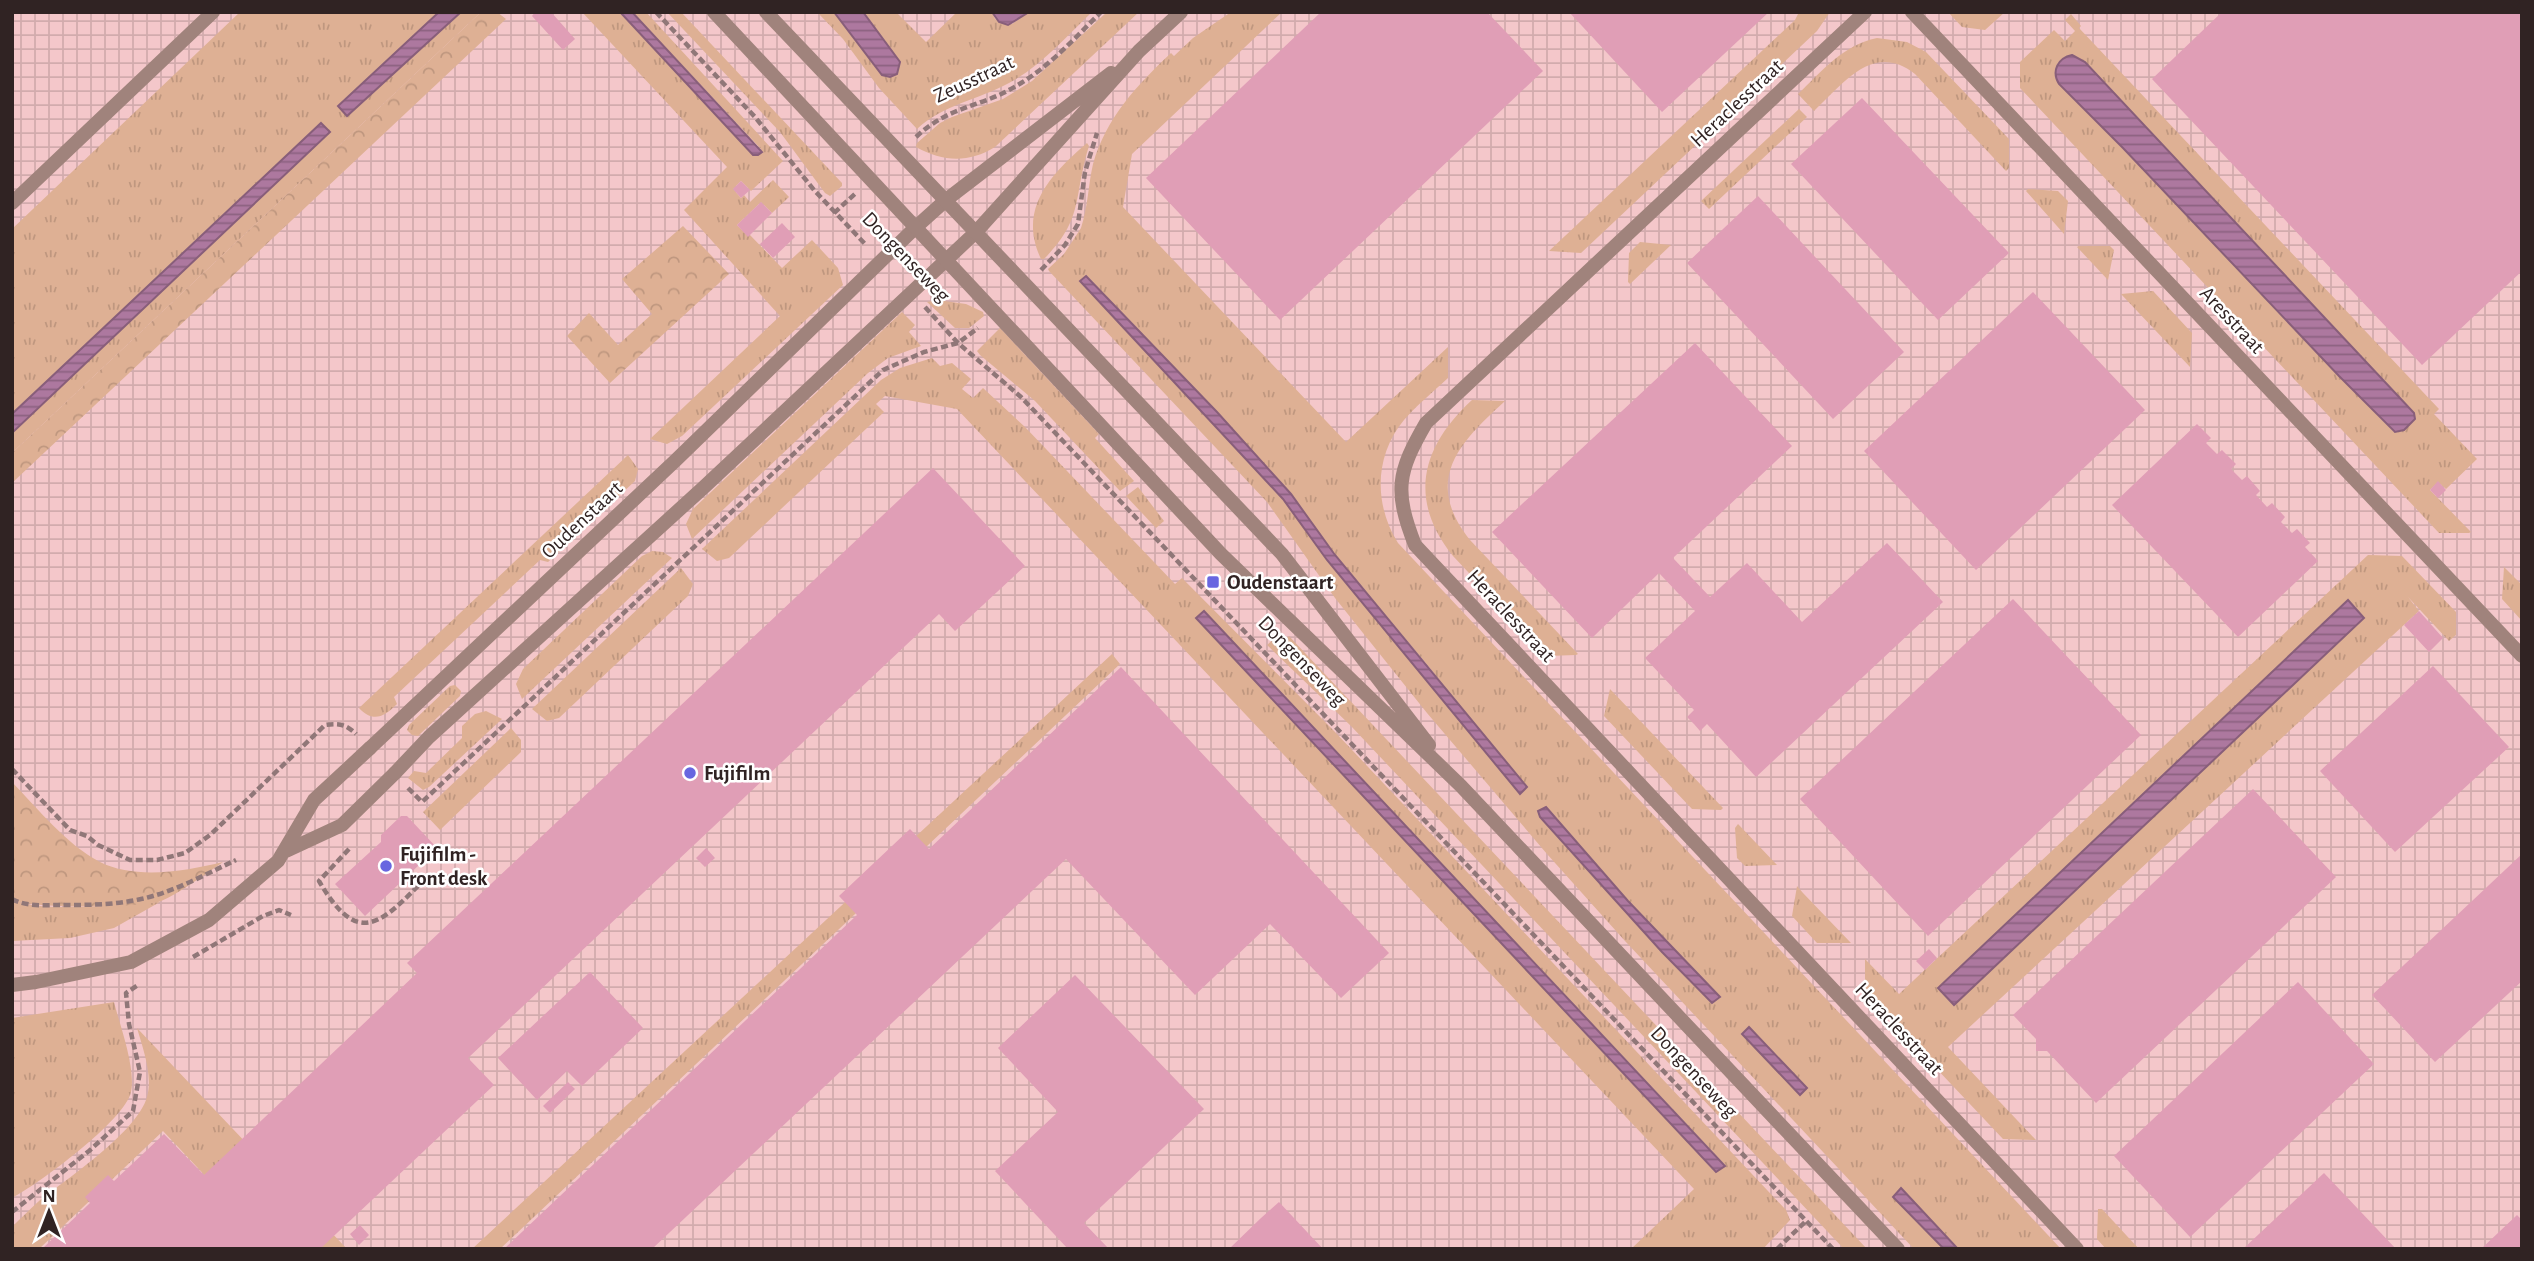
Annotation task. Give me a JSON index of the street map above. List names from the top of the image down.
{
  "streets": {
    "street": [
      "Heraclesstraat",
      "Dongenseweg",
      "Aresstraat",
      "Oudenstaart"
    ],
    "path": ["Zeusstraat"]
  },
  "crossings": [
    ["Zeusstraat", "Dongenseweg"],
    ["Dongenseweg", "Oudenstaart"]
  ],
  "places": {
    "transit": ["Oudenstaart"],
    "other": ["Fujifilm", "Fujifilm - Front desk"]
  },
  "north": "top"
}
